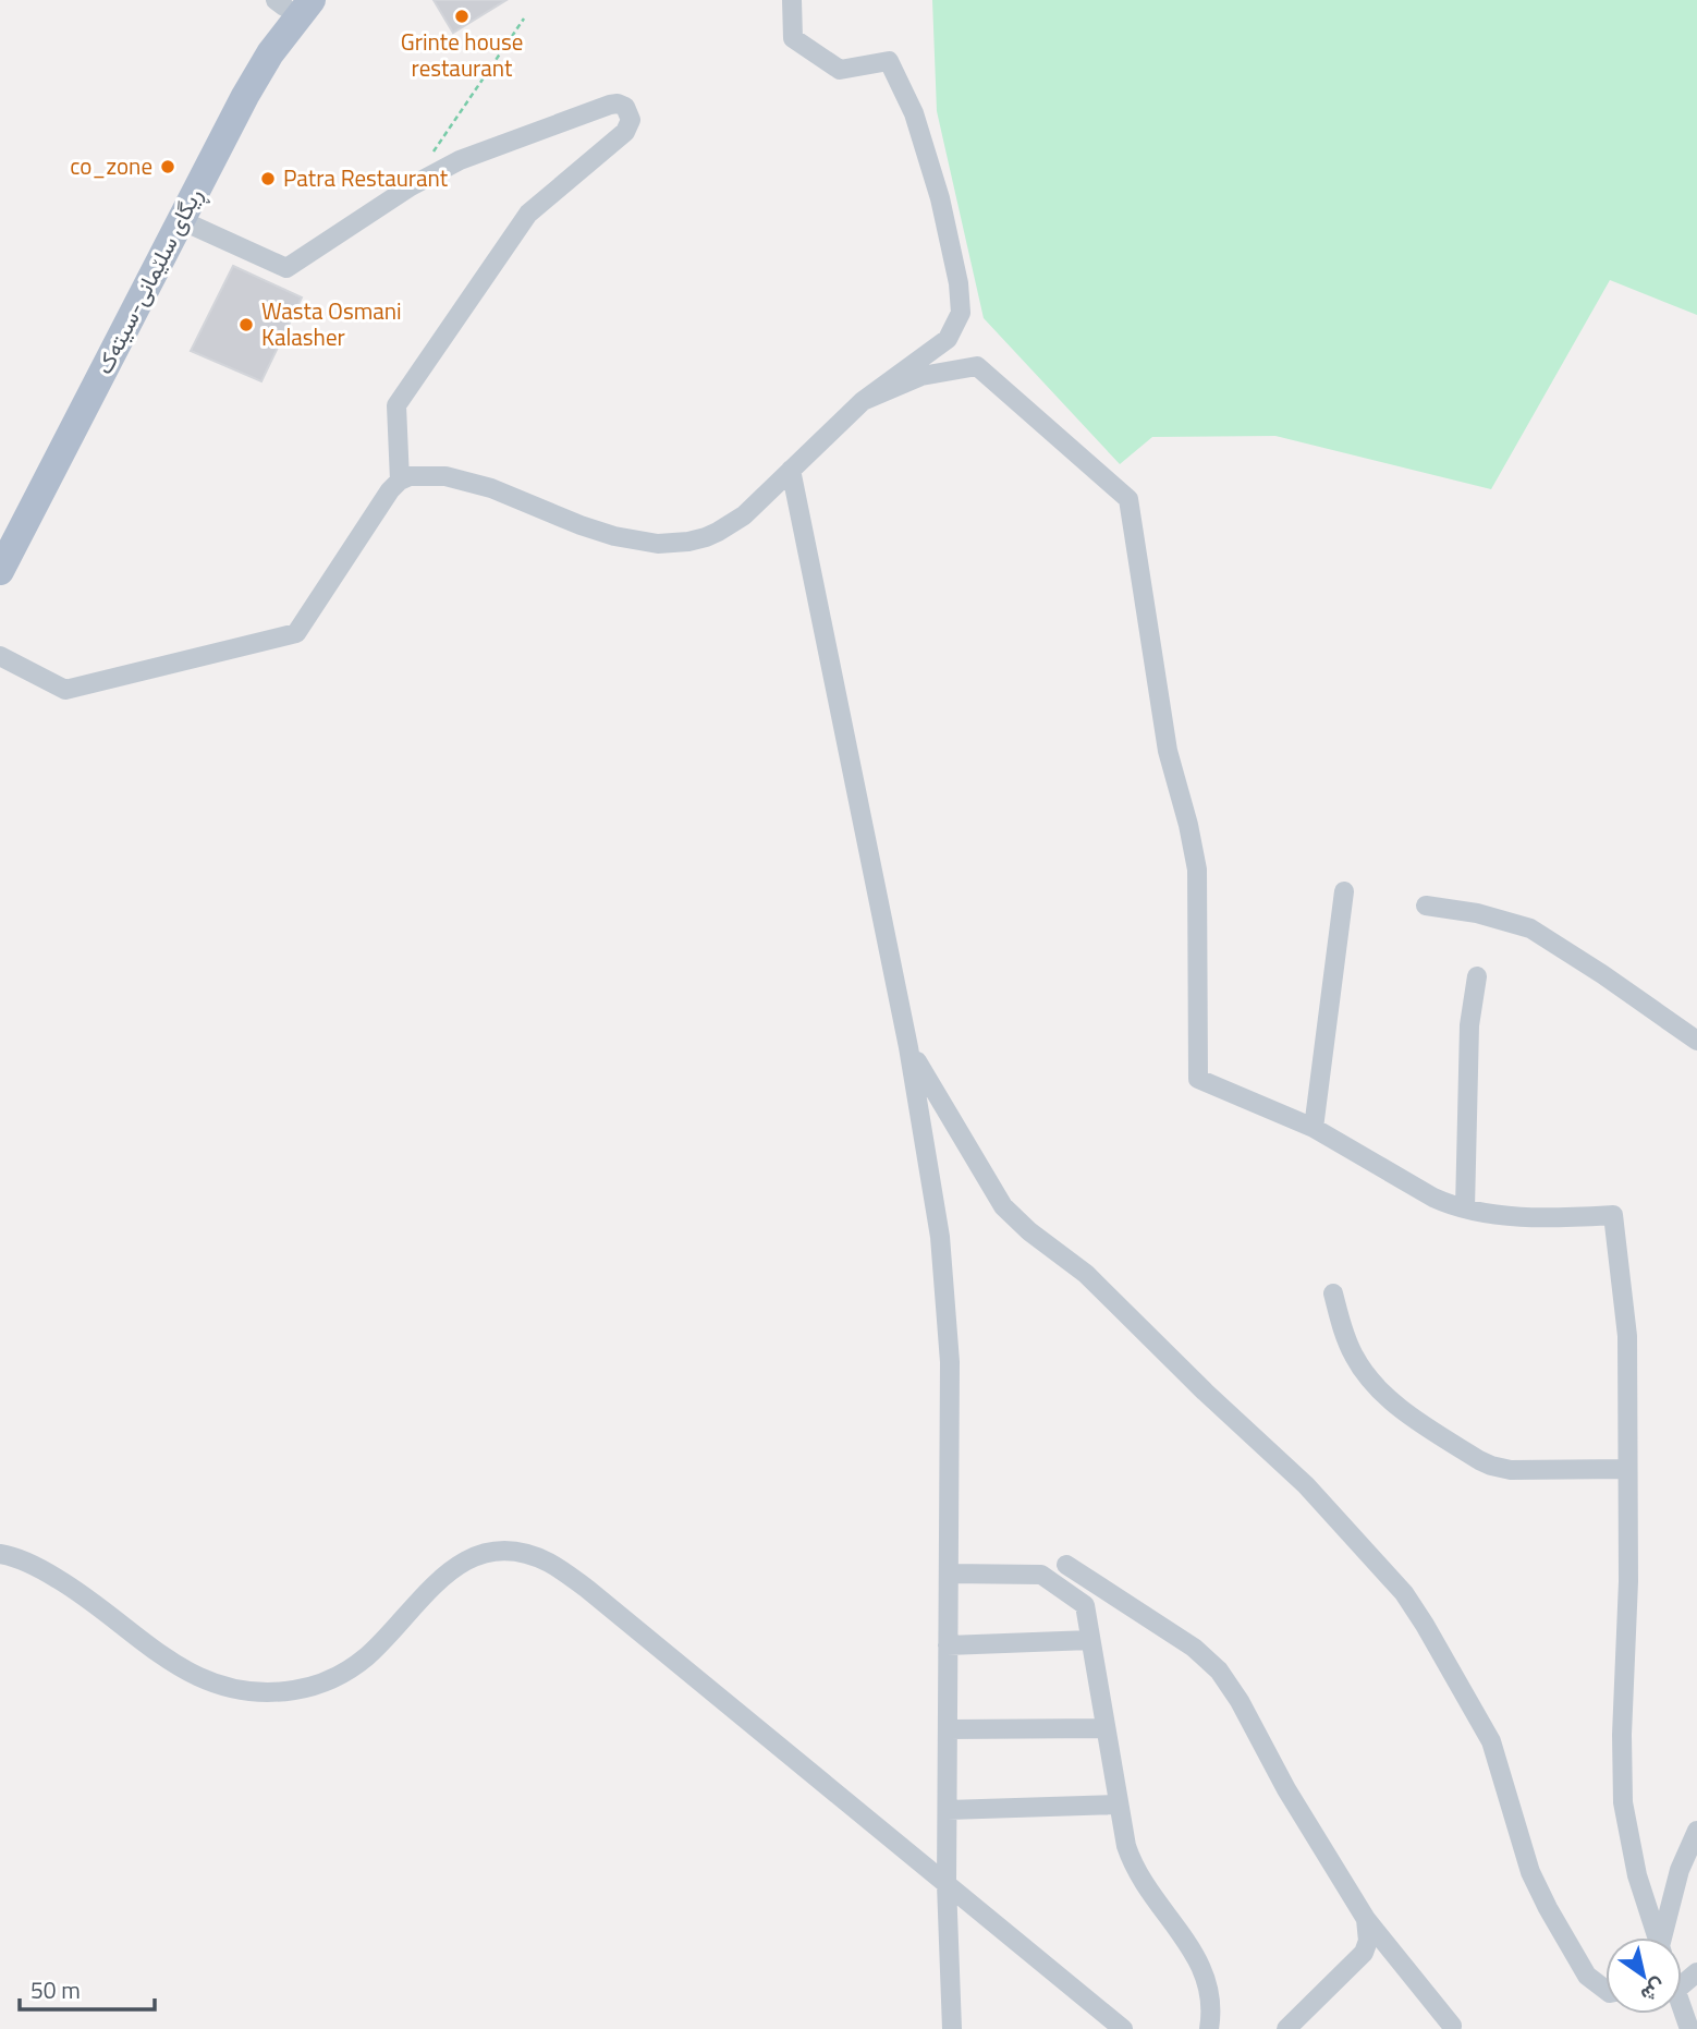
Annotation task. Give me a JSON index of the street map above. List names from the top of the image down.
{
  "streets": {
    "main road": ["ڕیگای سلێمانی-سیتەک"]
  },
  "places": [
    "Grinte house restaurant",
    "co_zone",
    "Patra Restaurant",
    "Wasta Osmani Kalasher"
  ],
  "scale_bar": "50 m",
  "north": "bottom right"
}
